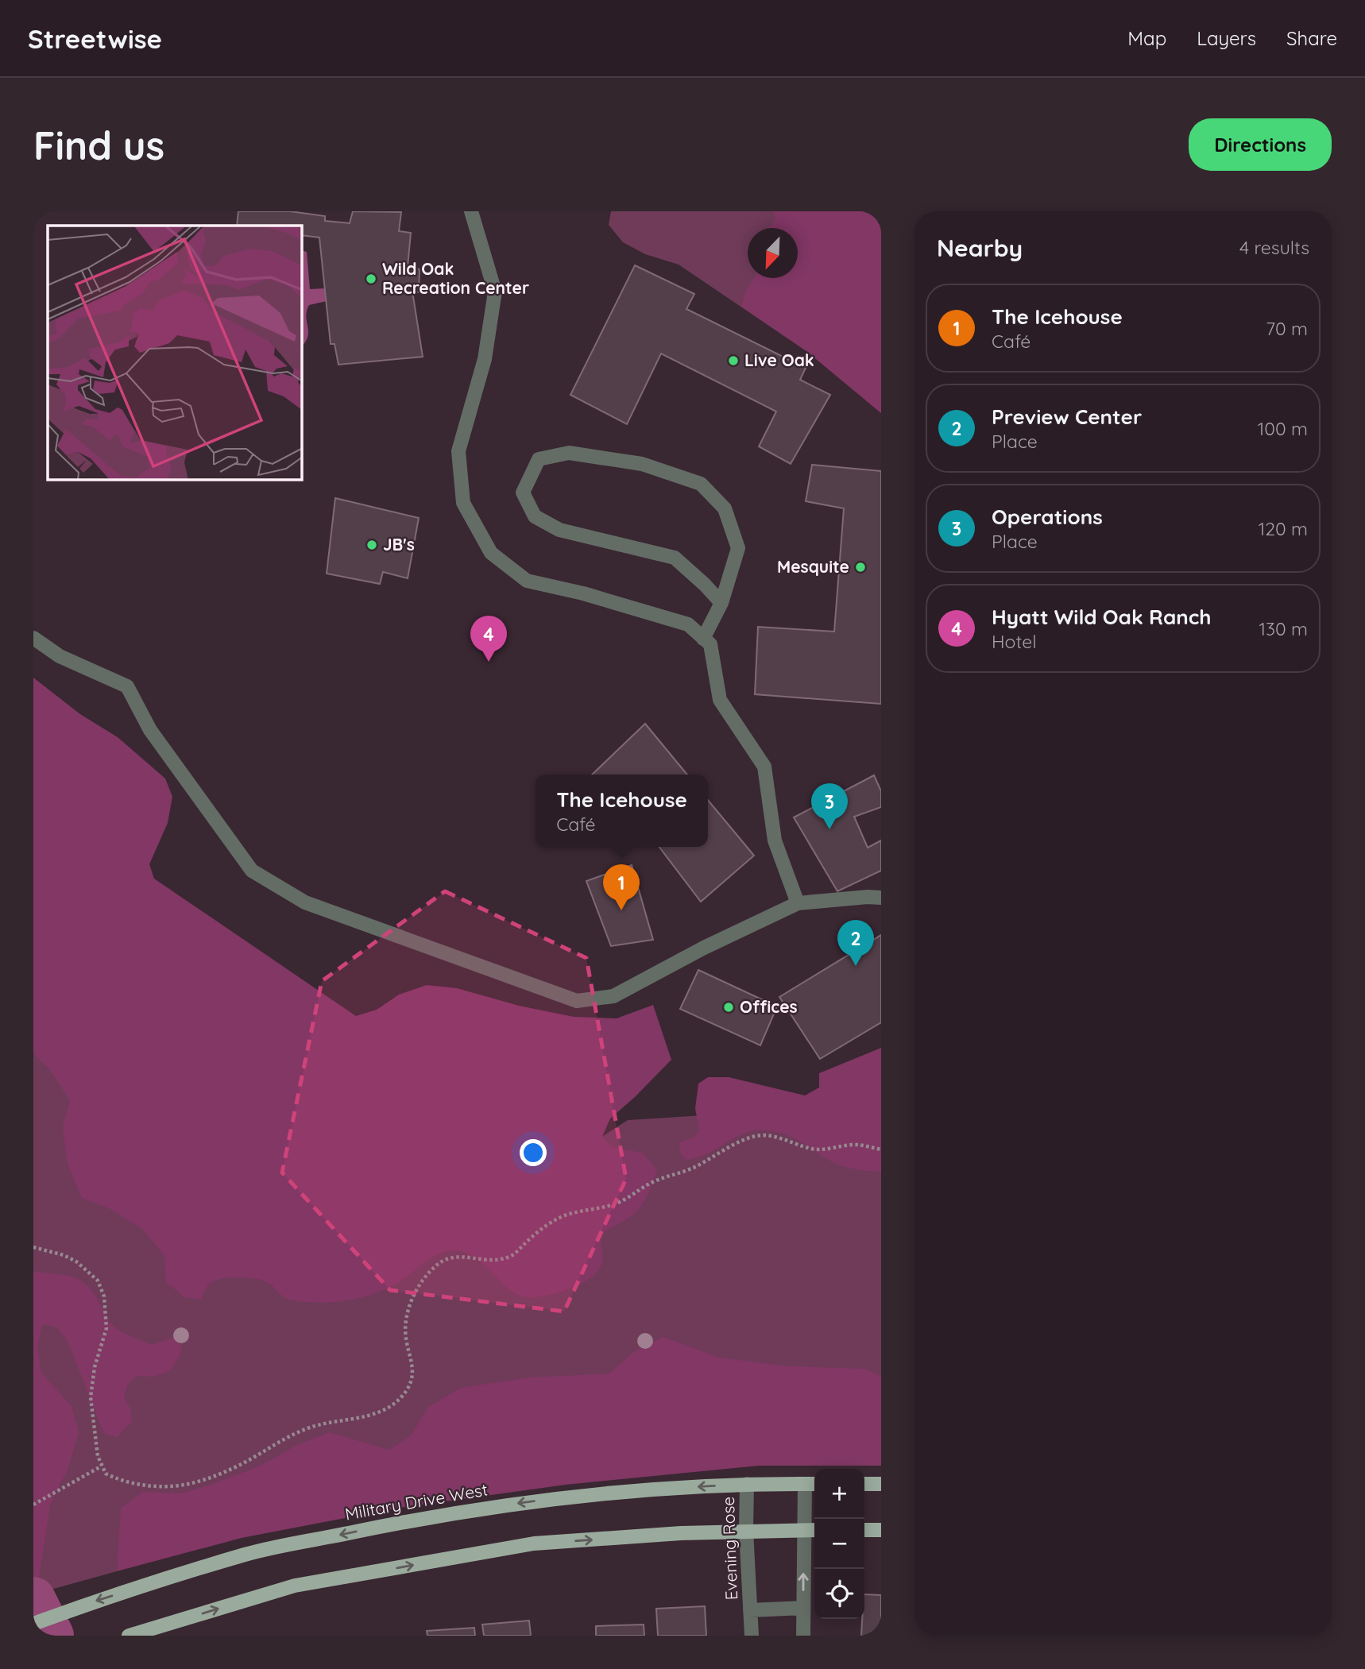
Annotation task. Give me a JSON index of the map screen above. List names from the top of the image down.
{
  "streets": {
    "main road": ["Military Drive West"],
    "street": ["Evening Rose"]
  },
  "crossings": [
    ["Military Drive West", "Evening Rose"]
  ],
  "places": [
    "Wild Oak Recreation Center",
    "Live Oak",
    "JB's",
    "Mesquite",
    "Offices"
  ],
  "north": "bottom left",
  "page": {
    "header": "Streetwise",
    "nav": ["Map", "Layers", "Share"],
    "buttons": "Directions",
    "title": "Find us",
    "heading": ["Nearby", "4 results"],
    "list": [
      {
        "mark": "1",
        "name": "The Icehouse",
        "note": "Café",
        "value": "70 m"
      },
      {
        "mark": "2",
        "name": "Preview Center",
        "note": "Place",
        "value": "100 m"
      },
      {
        "mark": "3",
        "name": "Operations",
        "note": "Place",
        "value": "120 m"
      },
      {
        "mark": "4",
        "name": "Hyatt Wild Oak Ranch",
        "note": "Hotel",
        "value": "130 m"
      }
    ],
    "pins": [
      "4",
      "3",
      "1",
      "2"
    ],
    "popup": ["The Icehouse", "Café"],
    "map_buttons": ["+", "−"]
  }
}
